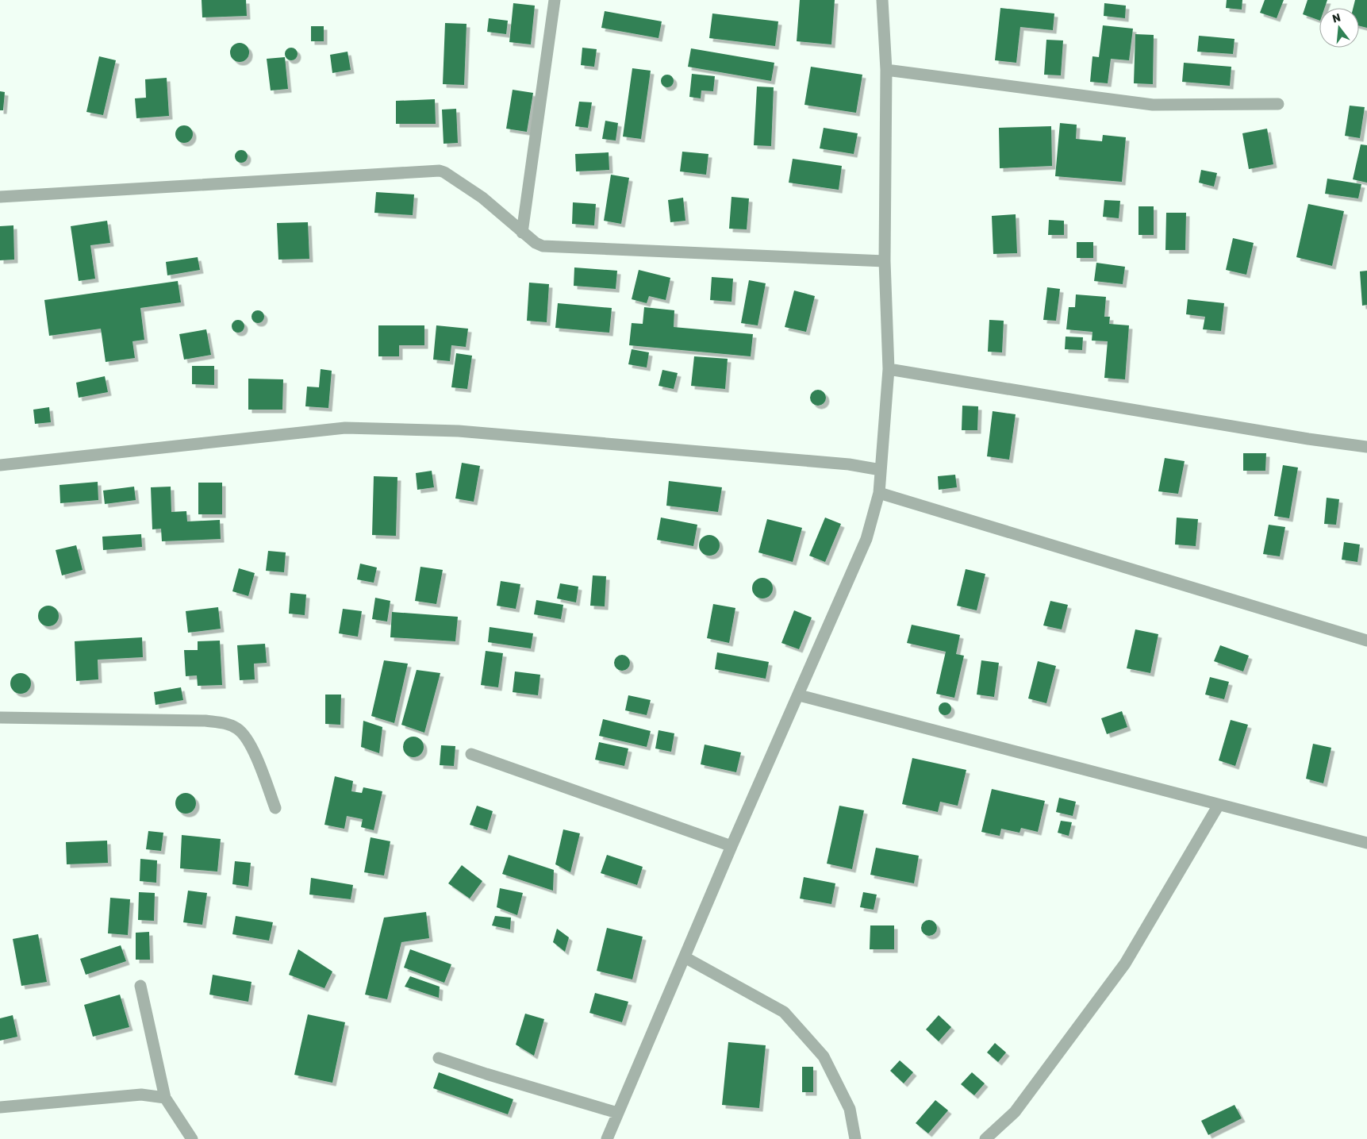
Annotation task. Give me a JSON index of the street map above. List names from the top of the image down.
{
  "north": "top"
}
